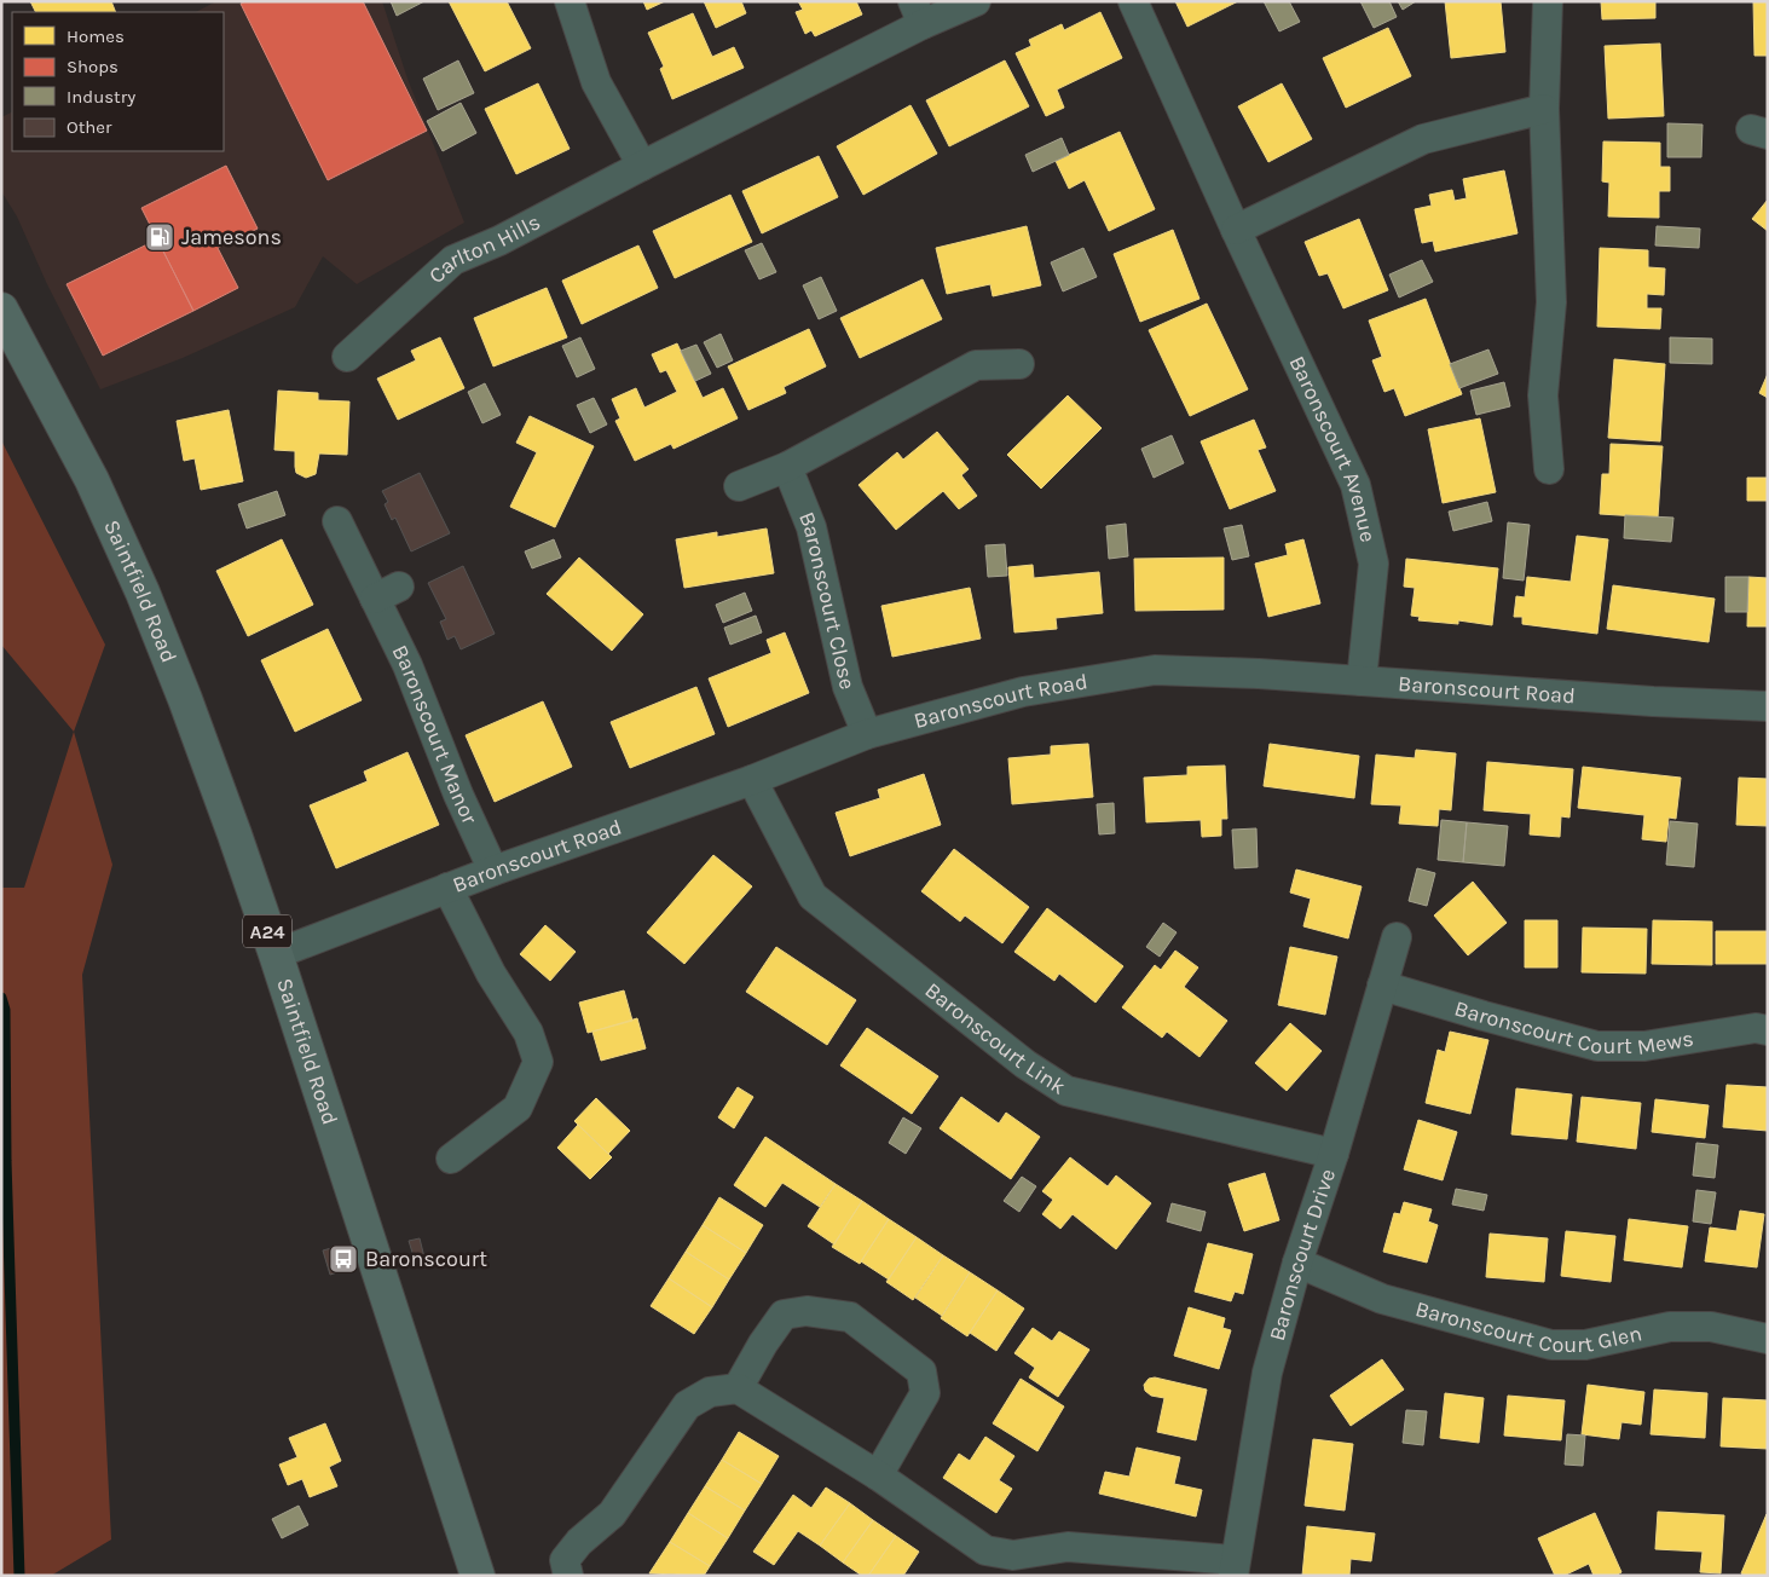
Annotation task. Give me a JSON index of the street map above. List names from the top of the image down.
{
  "streets": {
    "highway": ["Saintfield Road", "A24"],
    "street": [
      "Carlton Hills",
      "Baronscourt Avenue",
      "Baronscourt Close",
      "Baronscourt Road",
      "Baronscourt Manor",
      "Baronscourt Court Mews",
      "Baronscourt Link",
      "Baronscourt Drive",
      "Baronscourt Court Glen"
    ]
  },
  "crossings": [
    ["Baronscourt Avenue", "Baronscourt Road"],
    ["Saintfield Road", "Baronscourt Road"],
    ["Baronscourt Close", "Baronscourt Road"],
    ["Baronscourt Road", "Baronscourt Manor"],
    ["Baronscourt Road", "Baronscourt Link"],
    ["Baronscourt Court Mews", "Baronscourt Drive"],
    ["Baronscourt Link", "Baronscourt Drive"],
    ["Baronscourt Drive", "Baronscourt Court Glen"]
  ],
  "places": {
    "fuel station": ["Jamesons"],
    "bus stop": ["Baronscourt"]
  },
  "legend": [
    "Homes",
    "Shops",
    "Industry",
    "Other"
  ]
}
